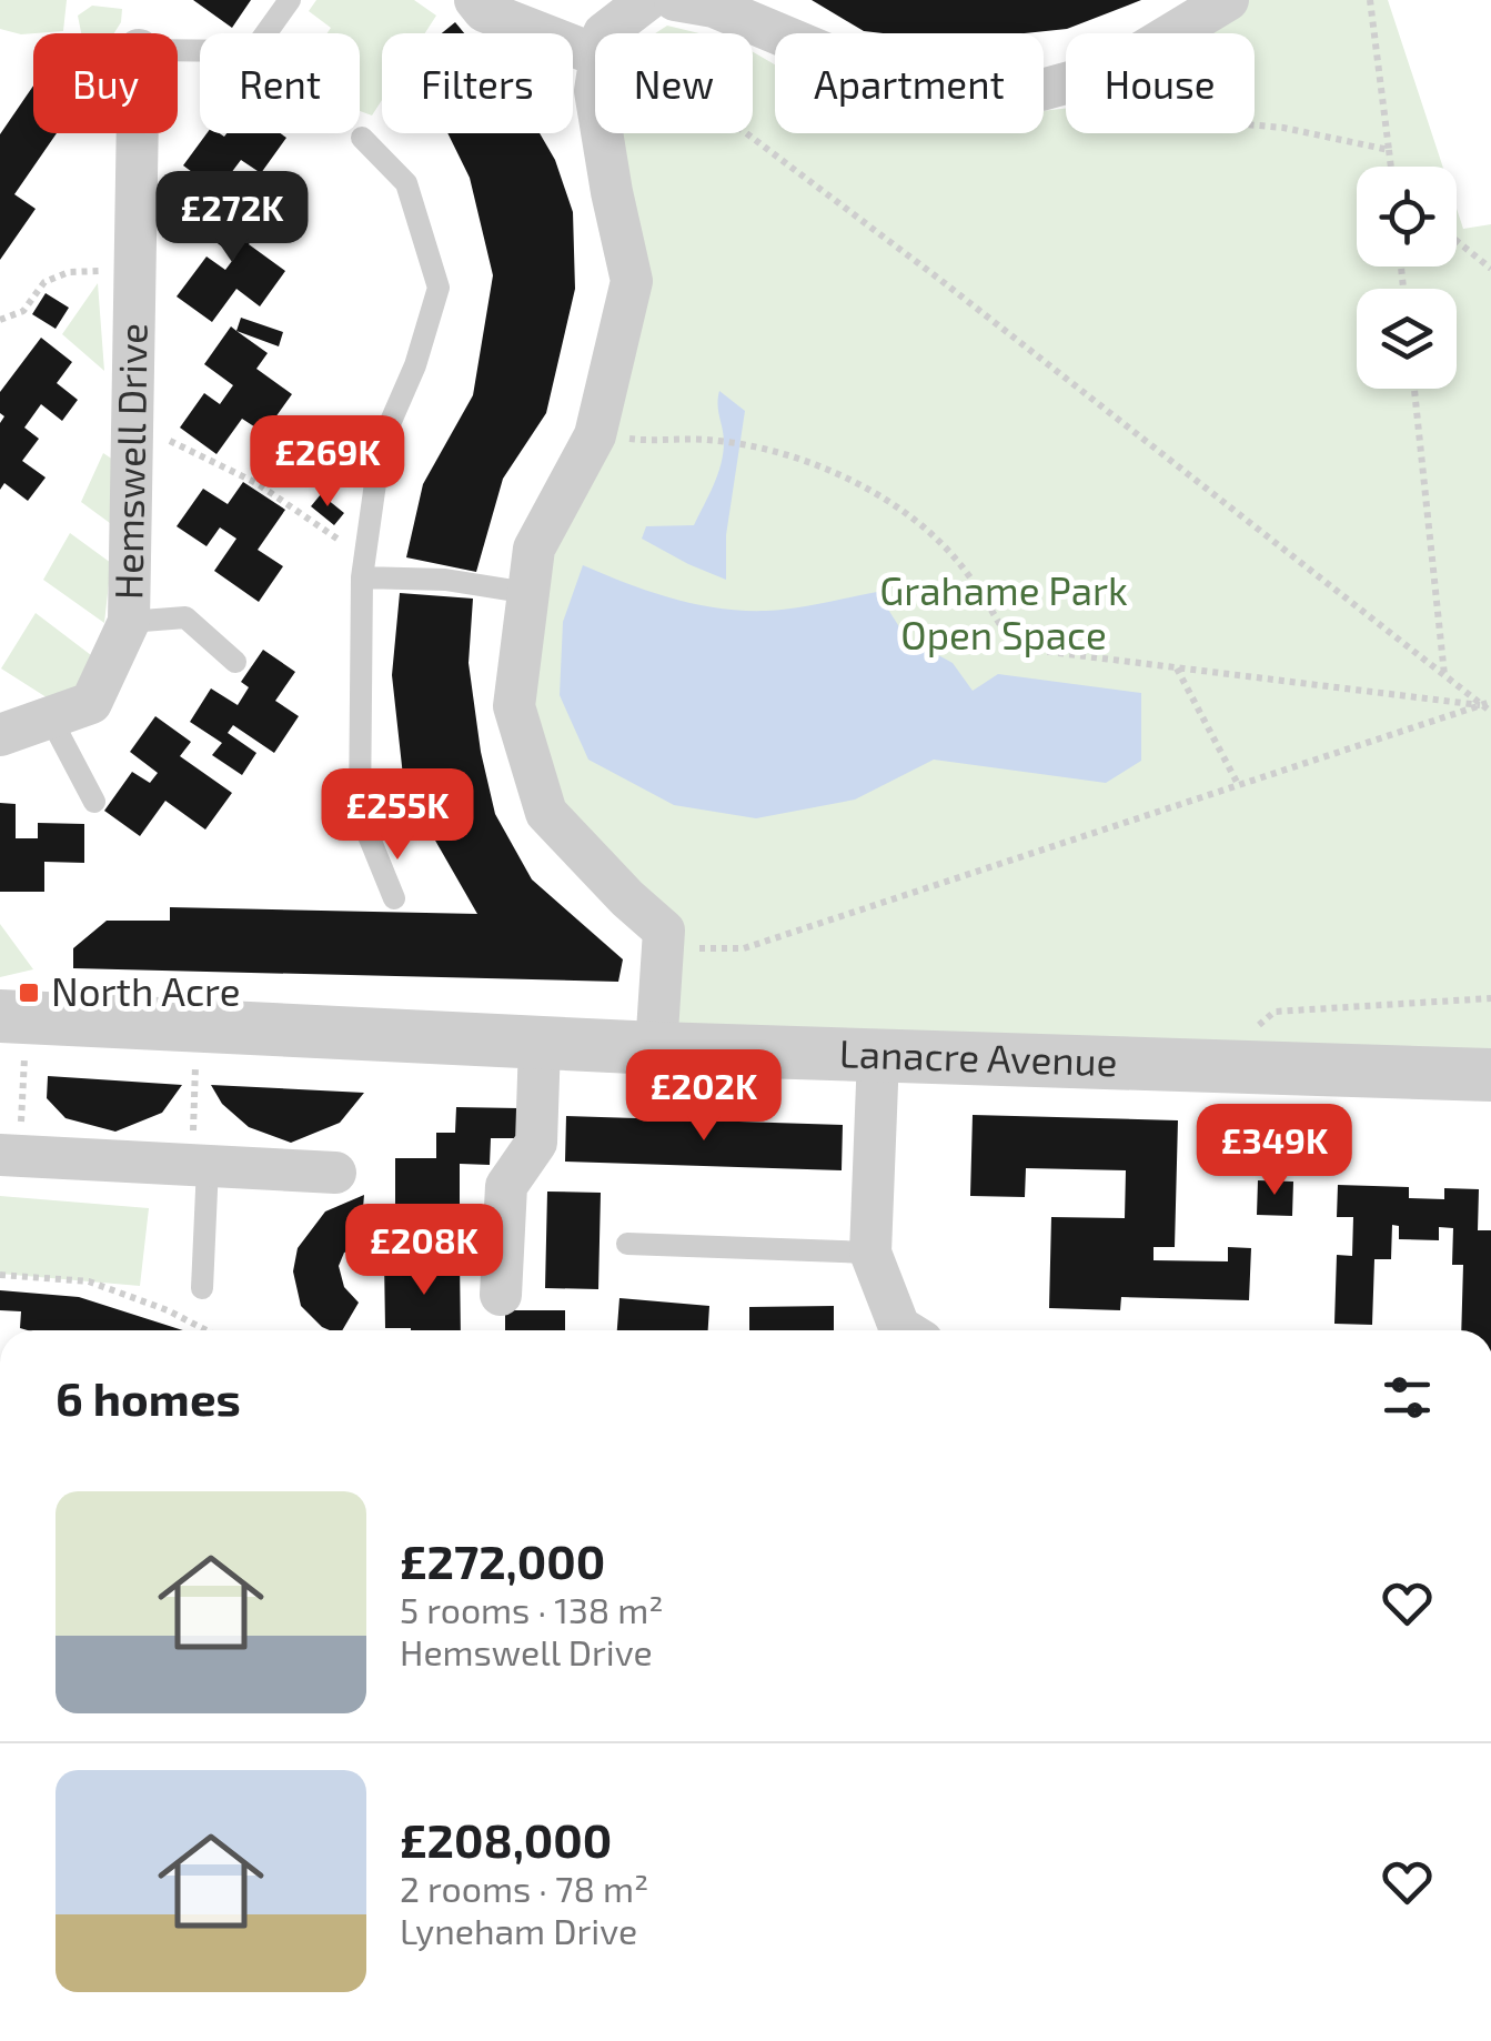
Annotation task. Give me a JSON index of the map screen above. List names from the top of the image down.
{
  "streets": {
    "street": ["Hemswell Drive", "Lanacre Avenue"]
  },
  "parks": ["Grahame Park Open Space"],
  "places": {
    "transit": ["North Acre"]
  },
  "page": {
    "chip": [
      "Buy",
      "Rent",
      "Filters",
      "New",
      "Apartment",
      "House"
    ],
    "price": [
      "£272K",
      "£269K",
      "£255K",
      "£202K",
      "£349K",
      "£208K"
    ],
    "heading": "6 homes",
    "list": [
      {
        "name": "£272,000",
        "note": "5 rooms · 138 m² · Hemswell Drive"
      },
      {
        "name": "£208,000",
        "note": "2 rooms · 78 m² · Lyneham Drive"
      }
    ]
  }
}
